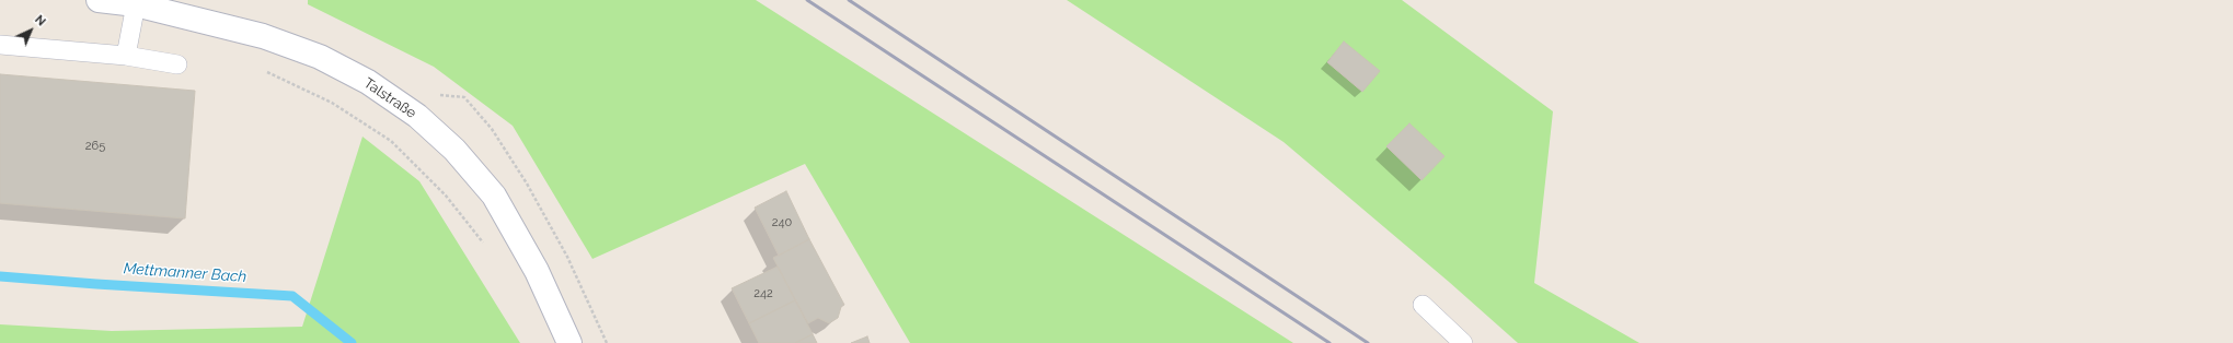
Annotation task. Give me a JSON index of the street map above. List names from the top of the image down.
{
  "streets": {
    "main road": ["Talstraße"]
  },
  "water": ["Mettmanner Bach"],
  "house_numbers": ["265", "240", "242"],
  "north": "top right"
}
